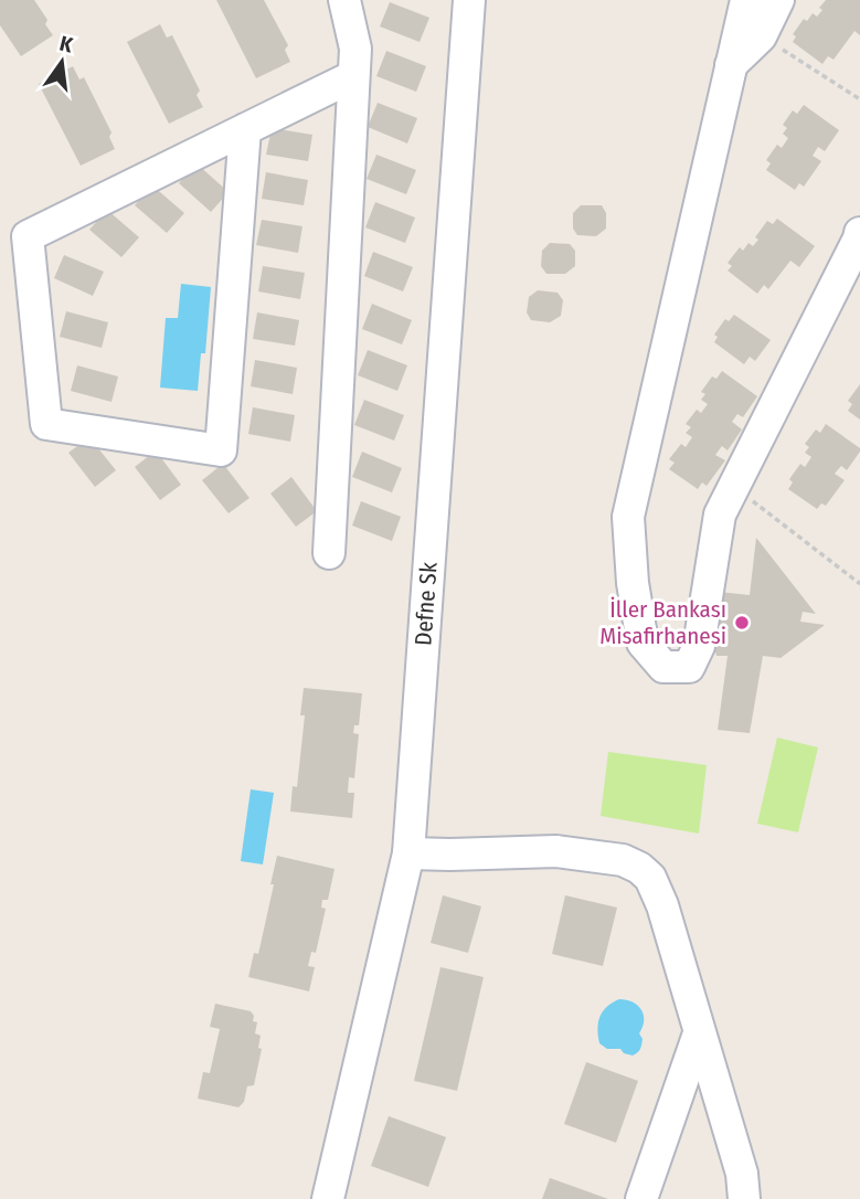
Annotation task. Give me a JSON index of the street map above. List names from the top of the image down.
{
  "streets": {
    "street": ["Defne Sk"]
  },
  "places": ["İller Bankası Misafirhanesi"],
  "north": "top"
}
